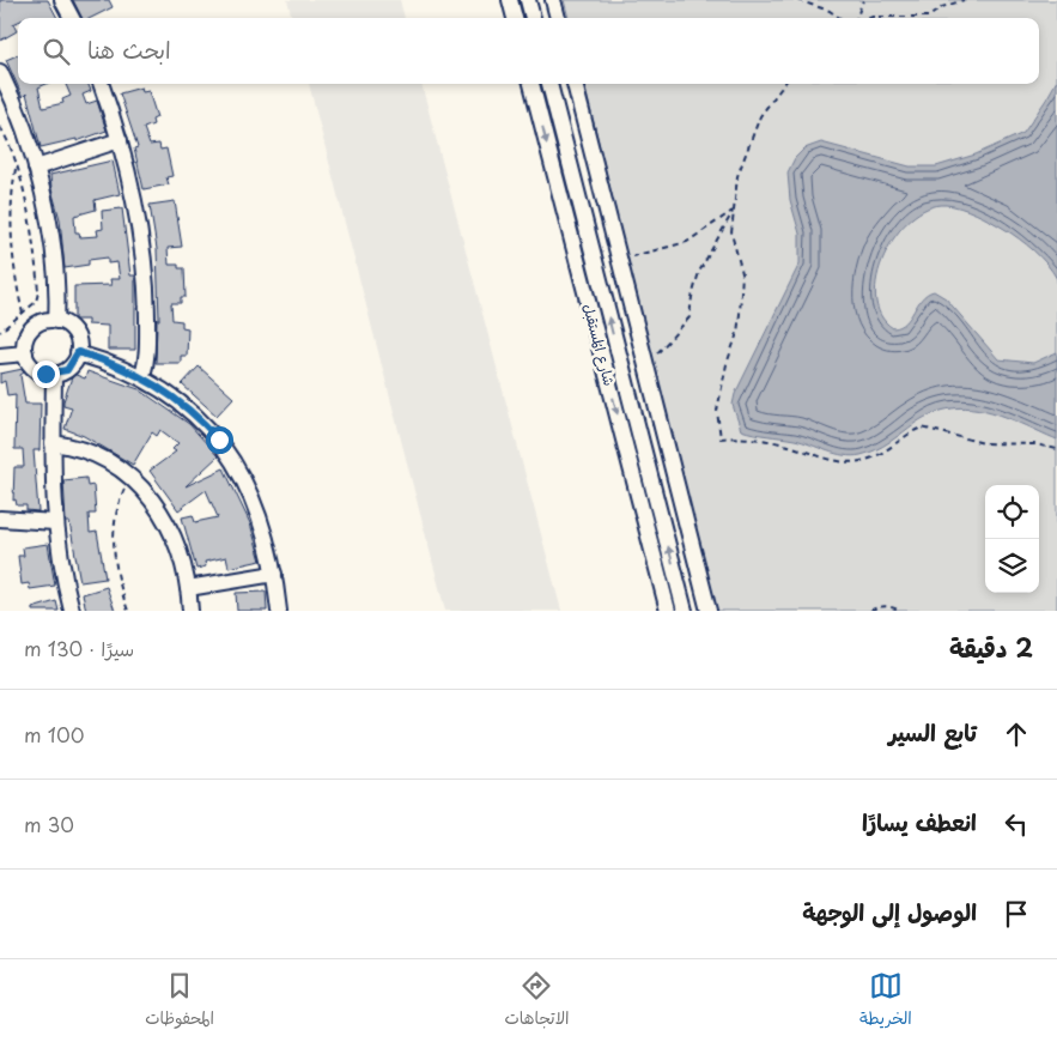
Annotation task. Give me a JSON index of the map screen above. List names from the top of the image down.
{
  "streets": {
    "street": ["شارع المُستقبل"]
  },
  "page": {
    "search": "ابحث هنا",
    "heading": ["2 دقيقة", "سيرًا · 130 m"],
    "list": [
      ["تابع السير", "100 m"],
      ["انعطف يسارًا", "30 m"],
      "الوصول إلى الوجهة"
    ],
    "nav": ["الخريطة", "الاتجاهات", "المحفوظات"]
  }
}
